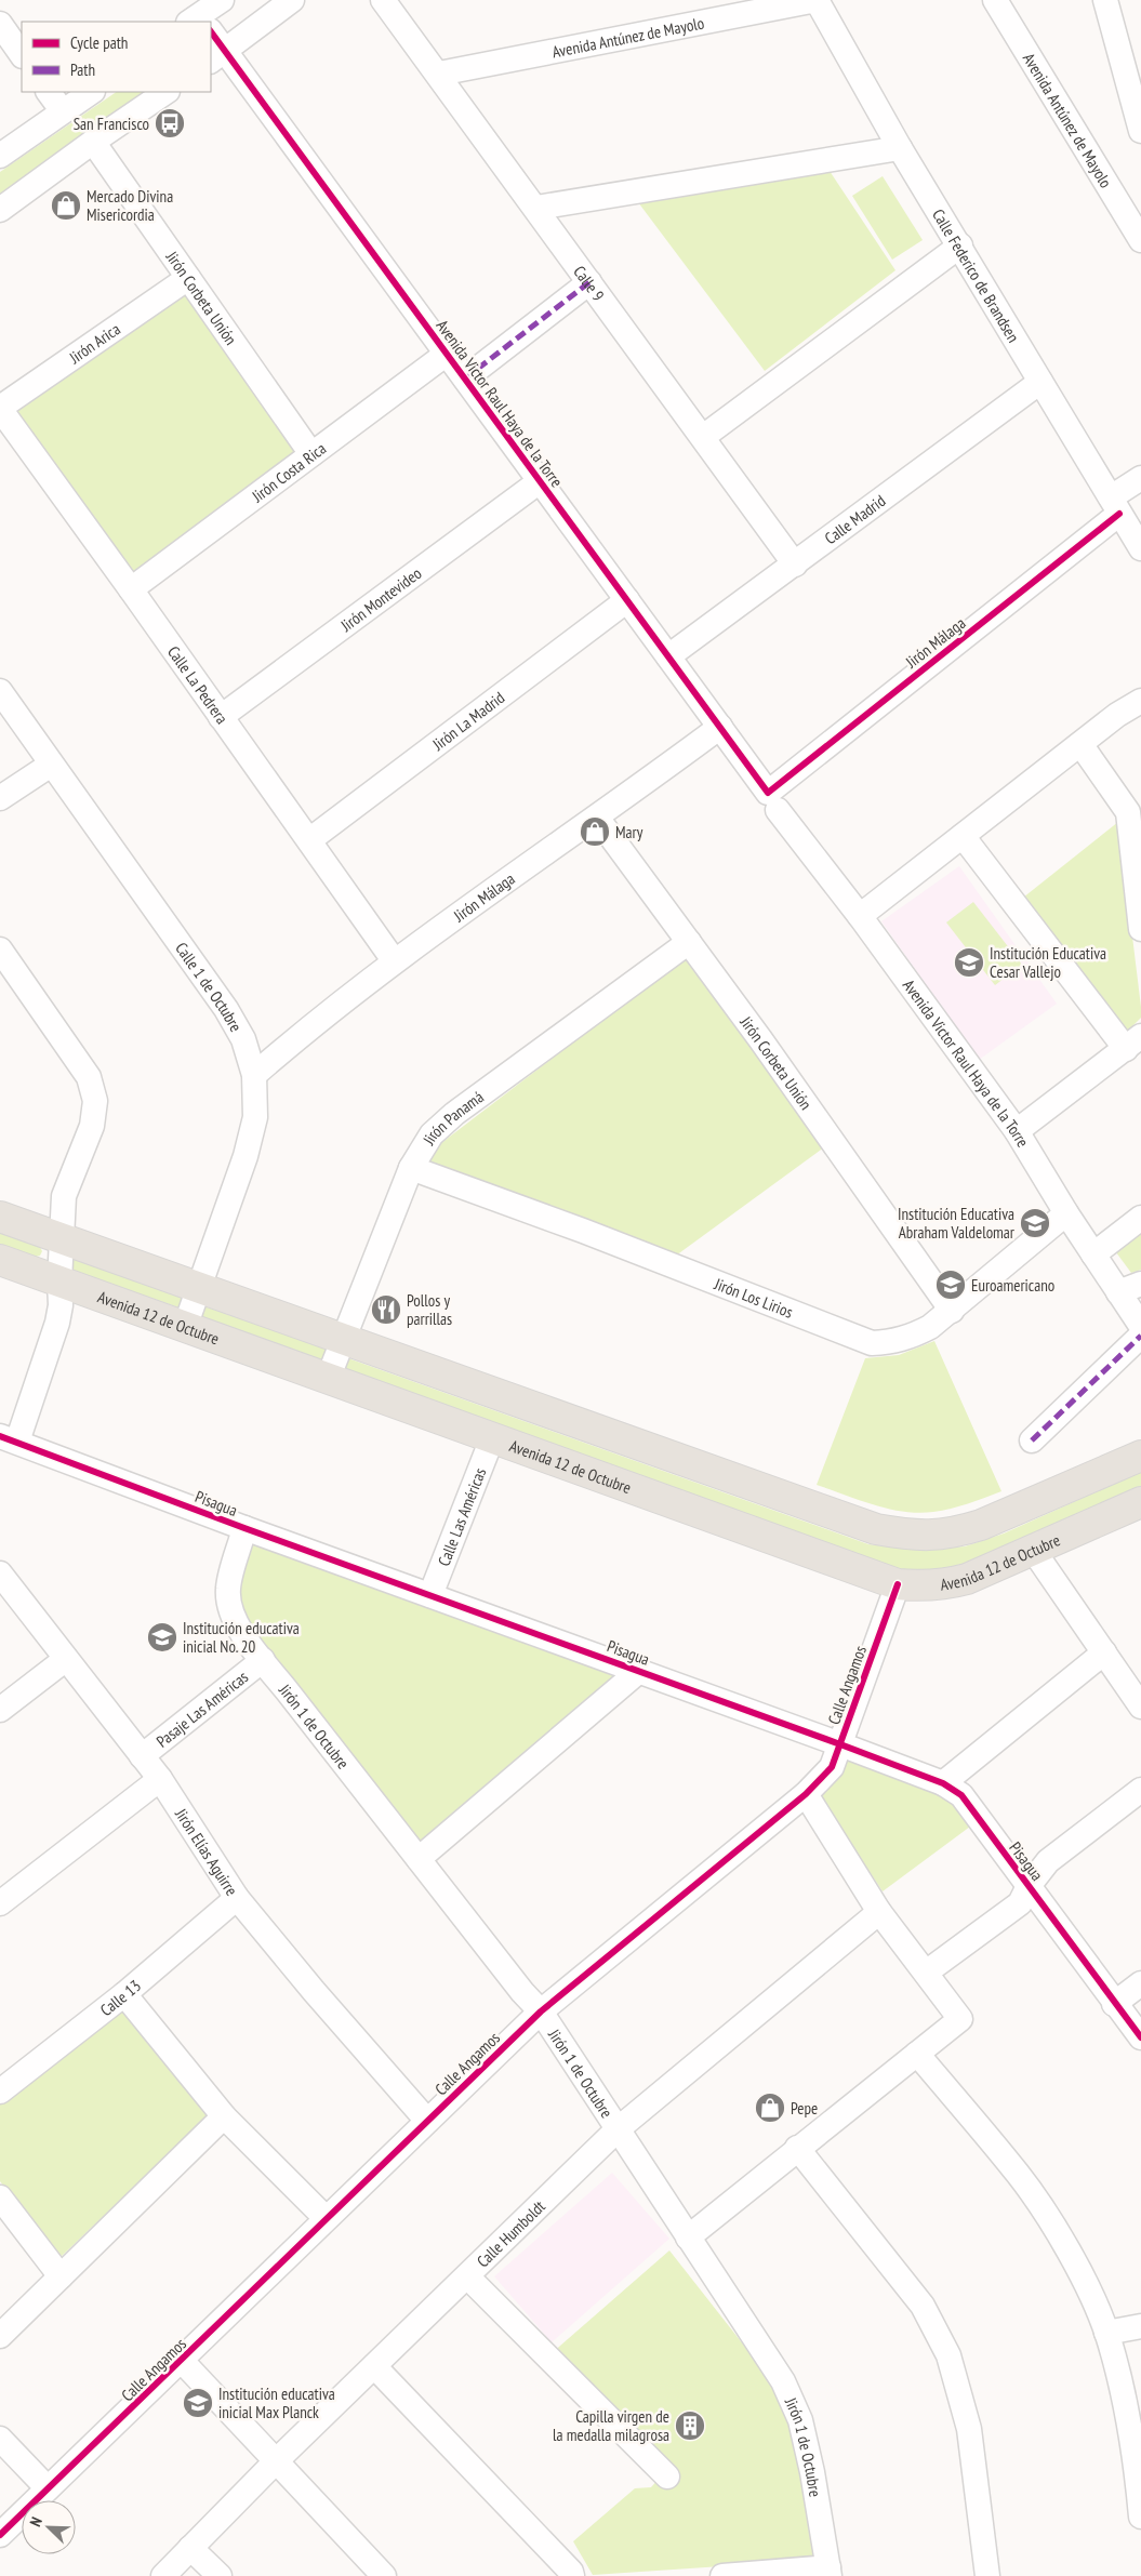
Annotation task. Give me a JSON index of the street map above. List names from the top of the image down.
{
  "streets": {
    "main road": ["Avenida 12 de Octubre"],
    "street": [
      "Avenida Antúnez de Mayolo",
      "Calle Federico de Brandsen",
      "Calle 9",
      "Jirón Corbeta Unión",
      "Jirón Arica",
      "Avenida Victor Raul Haya de la Torre",
      "Jirón Costa Rica",
      "Calle Madrid",
      "Jirón Montevideo",
      "Jirón Málaga",
      "Calle La Pedrera",
      "Jirón La Madrid",
      "Calle 1 de Octubre",
      "Jirón Panamá",
      "Jirón Los Lirios",
      "Pisagua",
      "Calle Las Américas",
      "Calle Angamos",
      "Pasaje Las Américas",
      "Jirón 1 de Octubre",
      "Jirón Elías Aguirre",
      "Calle 13",
      "Calle Humboldt"
    ]
  },
  "crossings": [
    ["Avenida Antúnez de Mayolo", "Calle Federico de Brandsen"],
    ["Avenida Antúnez de Mayolo", "Calle 9"],
    ["Calle Federico de Brandsen", "Calle Madrid"],
    ["Calle Federico de Brandsen", "Jirón Málaga"],
    ["Calle 9", "Calle Madrid"],
    ["Jirón Corbeta Unión", "Jirón Arica"],
    ["Jirón Corbeta Unión", "Jirón Costa Rica"],
    ["Jirón Corbeta Unión", "Jirón Málaga"],
    ["Jirón Corbeta Unión", "Jirón Panamá"],
    ["Jirón Corbeta Unión", "Jirón Los Lirios"],
    ["Jirón Arica", "Calle La Pedrera"],
    ["Avenida Victor Raul Haya de la Torre", "Jirón Costa Rica"],
    ["Avenida Victor Raul Haya de la Torre", "Calle Madrid"],
    ["Avenida Victor Raul Haya de la Torre", "Jirón Montevideo"],
    ["Avenida Victor Raul Haya de la Torre", "Jirón Málaga"],
    ["Avenida Victor Raul Haya de la Torre", "Jirón La Madrid"],
    ["Avenida Victor Raul Haya de la Torre", "Jirón Los Lirios"],
    ["Jirón Costa Rica", "Calle La Pedrera"],
    ["Jirón Montevideo", "Calle La Pedrera"],
    ["Jirón Málaga", "Calle La Pedrera"],
    ["Jirón Málaga", "Calle 1 de Octubre"],
    ["Calle La Pedrera", "Jirón La Madrid"],
    ["Calle 1 de Octubre", "Avenida 12 de Octubre"],
    ["Jirón Panamá", "Jirón Los Lirios"],
    ["Jirón Panamá", "Avenida 12 de Octubre"],
    ["Avenida 12 de Octubre", "Calle Las Américas"],
    ["Avenida 12 de Octubre", "Calle Angamos"],
    ["Pisagua", "Calle Las Américas"],
    ["Pisagua", "Calle Angamos"],
    ["Pisagua", "Jirón 1 de Octubre"],
    ["Calle Angamos", "Jirón 1 de Octubre"],
    ["Calle Angamos", "Jirón Elías Aguirre"],
    ["Pasaje Las Américas", "Jirón 1 de Octubre"],
    ["Pasaje Las Américas", "Jirón Elías Aguirre"],
    ["Jirón 1 de Octubre", "Calle Humboldt"],
    ["Jirón Elías Aguirre", "Calle 13"]
  ],
  "places": {
    "bus stop": ["San Francisco"],
    "shop": ["Mercado Divina Misericordia", "Mary", "Pepe"],
    "school or university": [
      "Institución Educativa Cesar Vallejo",
      "Institución Educativa Abraham Valdelomar",
      "Euroamericano",
      "Institución educativa inicial No. 20",
      "Institución educativa inicial Max Planck"
    ],
    "restaurant": ["Pollos y parrillas"],
    "building": ["Capilla virgen de la medalla milagrosa"]
  },
  "legend": ["Cycle path", "Path"],
  "north": "top left"
}
